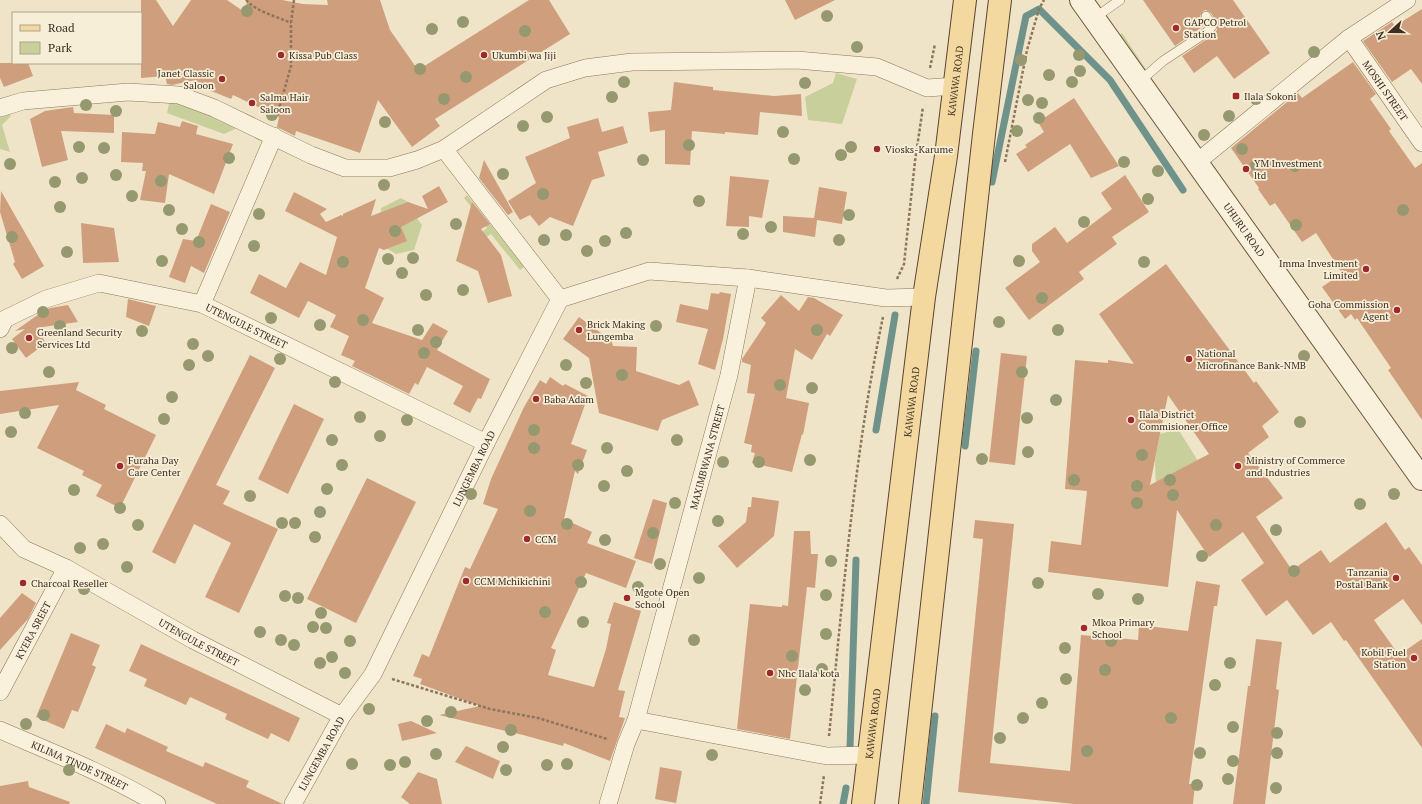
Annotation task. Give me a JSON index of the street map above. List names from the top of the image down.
{
  "streets": {
    "main road": ["KAWAWA ROAD", "UHURU ROAD"],
    "street": [
      "MOSHI STREET",
      "UTENGULE STREET",
      "MAXIMBWANA STREET",
      "LUNGEMBA ROAD",
      "KYERA SREET",
      "KILIMA TINDE STREET"
    ]
  },
  "crossings": [
    ["UTENGULE STREET", "LUNGEMBA ROAD"],
    ["UTENGULE STREET", "KYERA SREET"]
  ],
  "places": {
    "other": [
      "GAPCO Petrol Station",
      "Kissa Pub Class",
      "Ukumbi wa Jiji",
      "Janet Classic Saloon",
      "Salma Hair Saloon",
      "Viosks-Karume",
      "YM Investment ltd",
      "Imma Investment Limited",
      "Goha Commission Agent",
      "Brick Making Lungemba",
      "Greenland Security Services Ltd",
      "National Microfinance Bank-NMB",
      "Baba Adam",
      "Ilala District Commisioner Office",
      "Furaha Day Care Center",
      "Ministry of Commerce and Industries",
      "CCM",
      "Tanzania Postal Bank",
      "CCM Mchikichini",
      "Charcoal Reseller",
      "Mgote Open School",
      "Mkoa Primary School",
      "Kobil Fuel Station",
      "Nhc Ilala kota"
    ],
    "transit": ["Ilala Sokoni"]
  },
  "legend": ["Road", "Park"],
  "north": "left"
}
